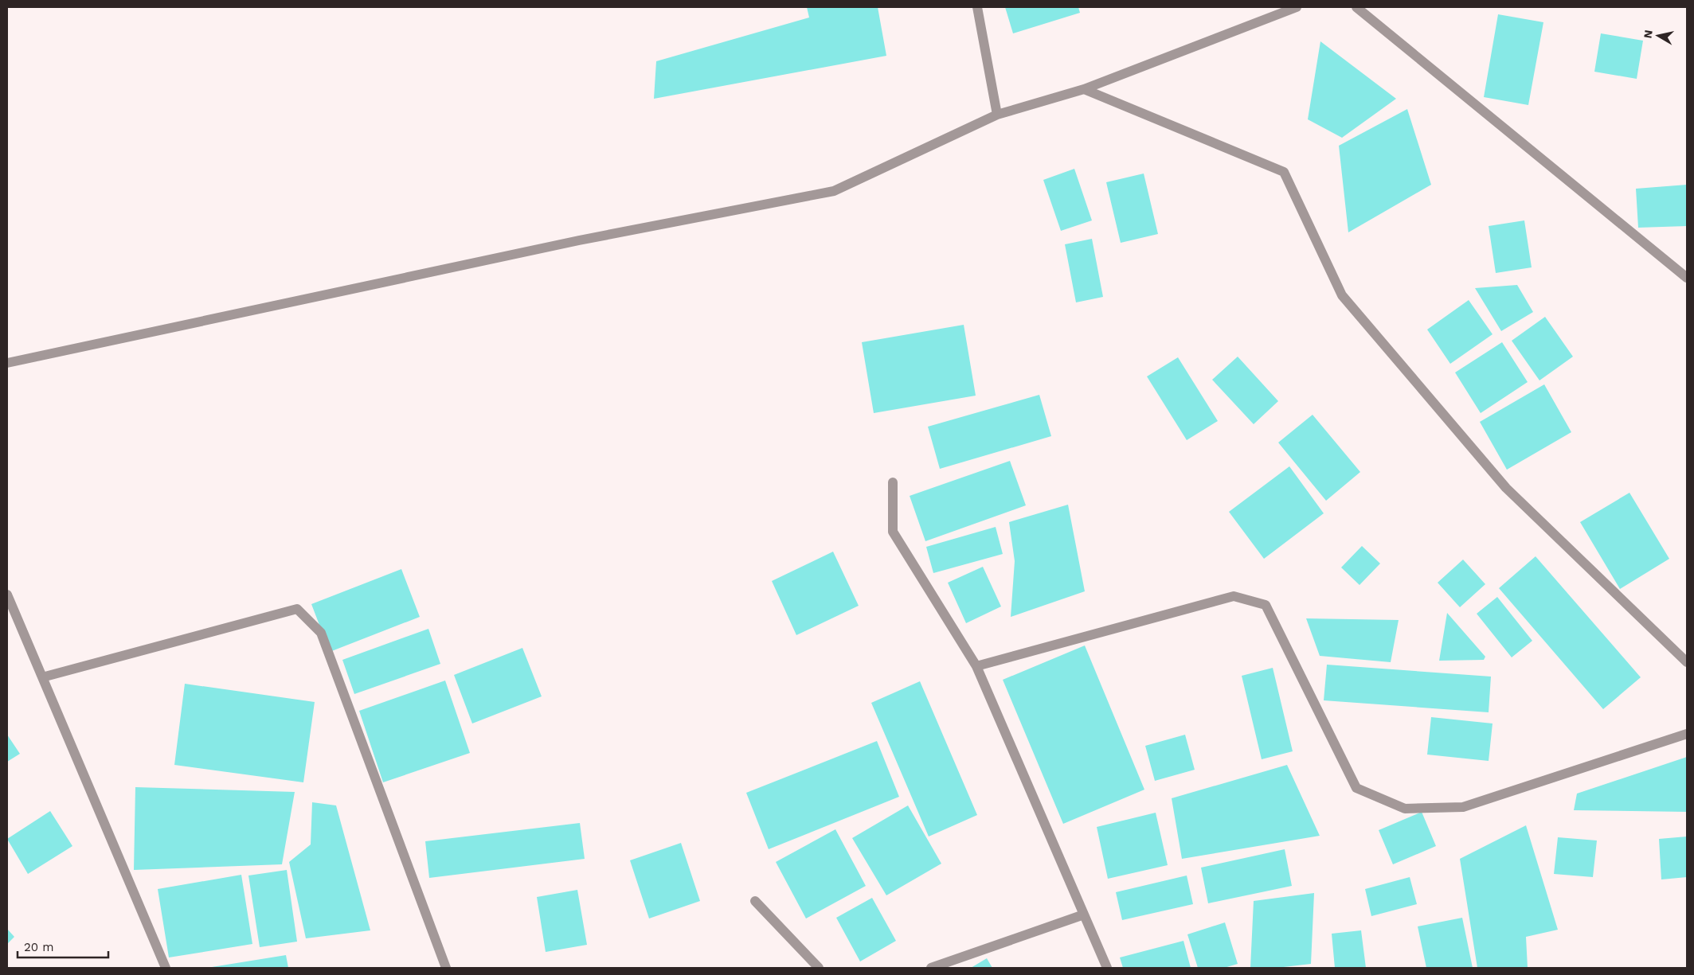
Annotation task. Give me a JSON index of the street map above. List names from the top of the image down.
{
  "scale_bar": "20 m",
  "north": "left"
}
